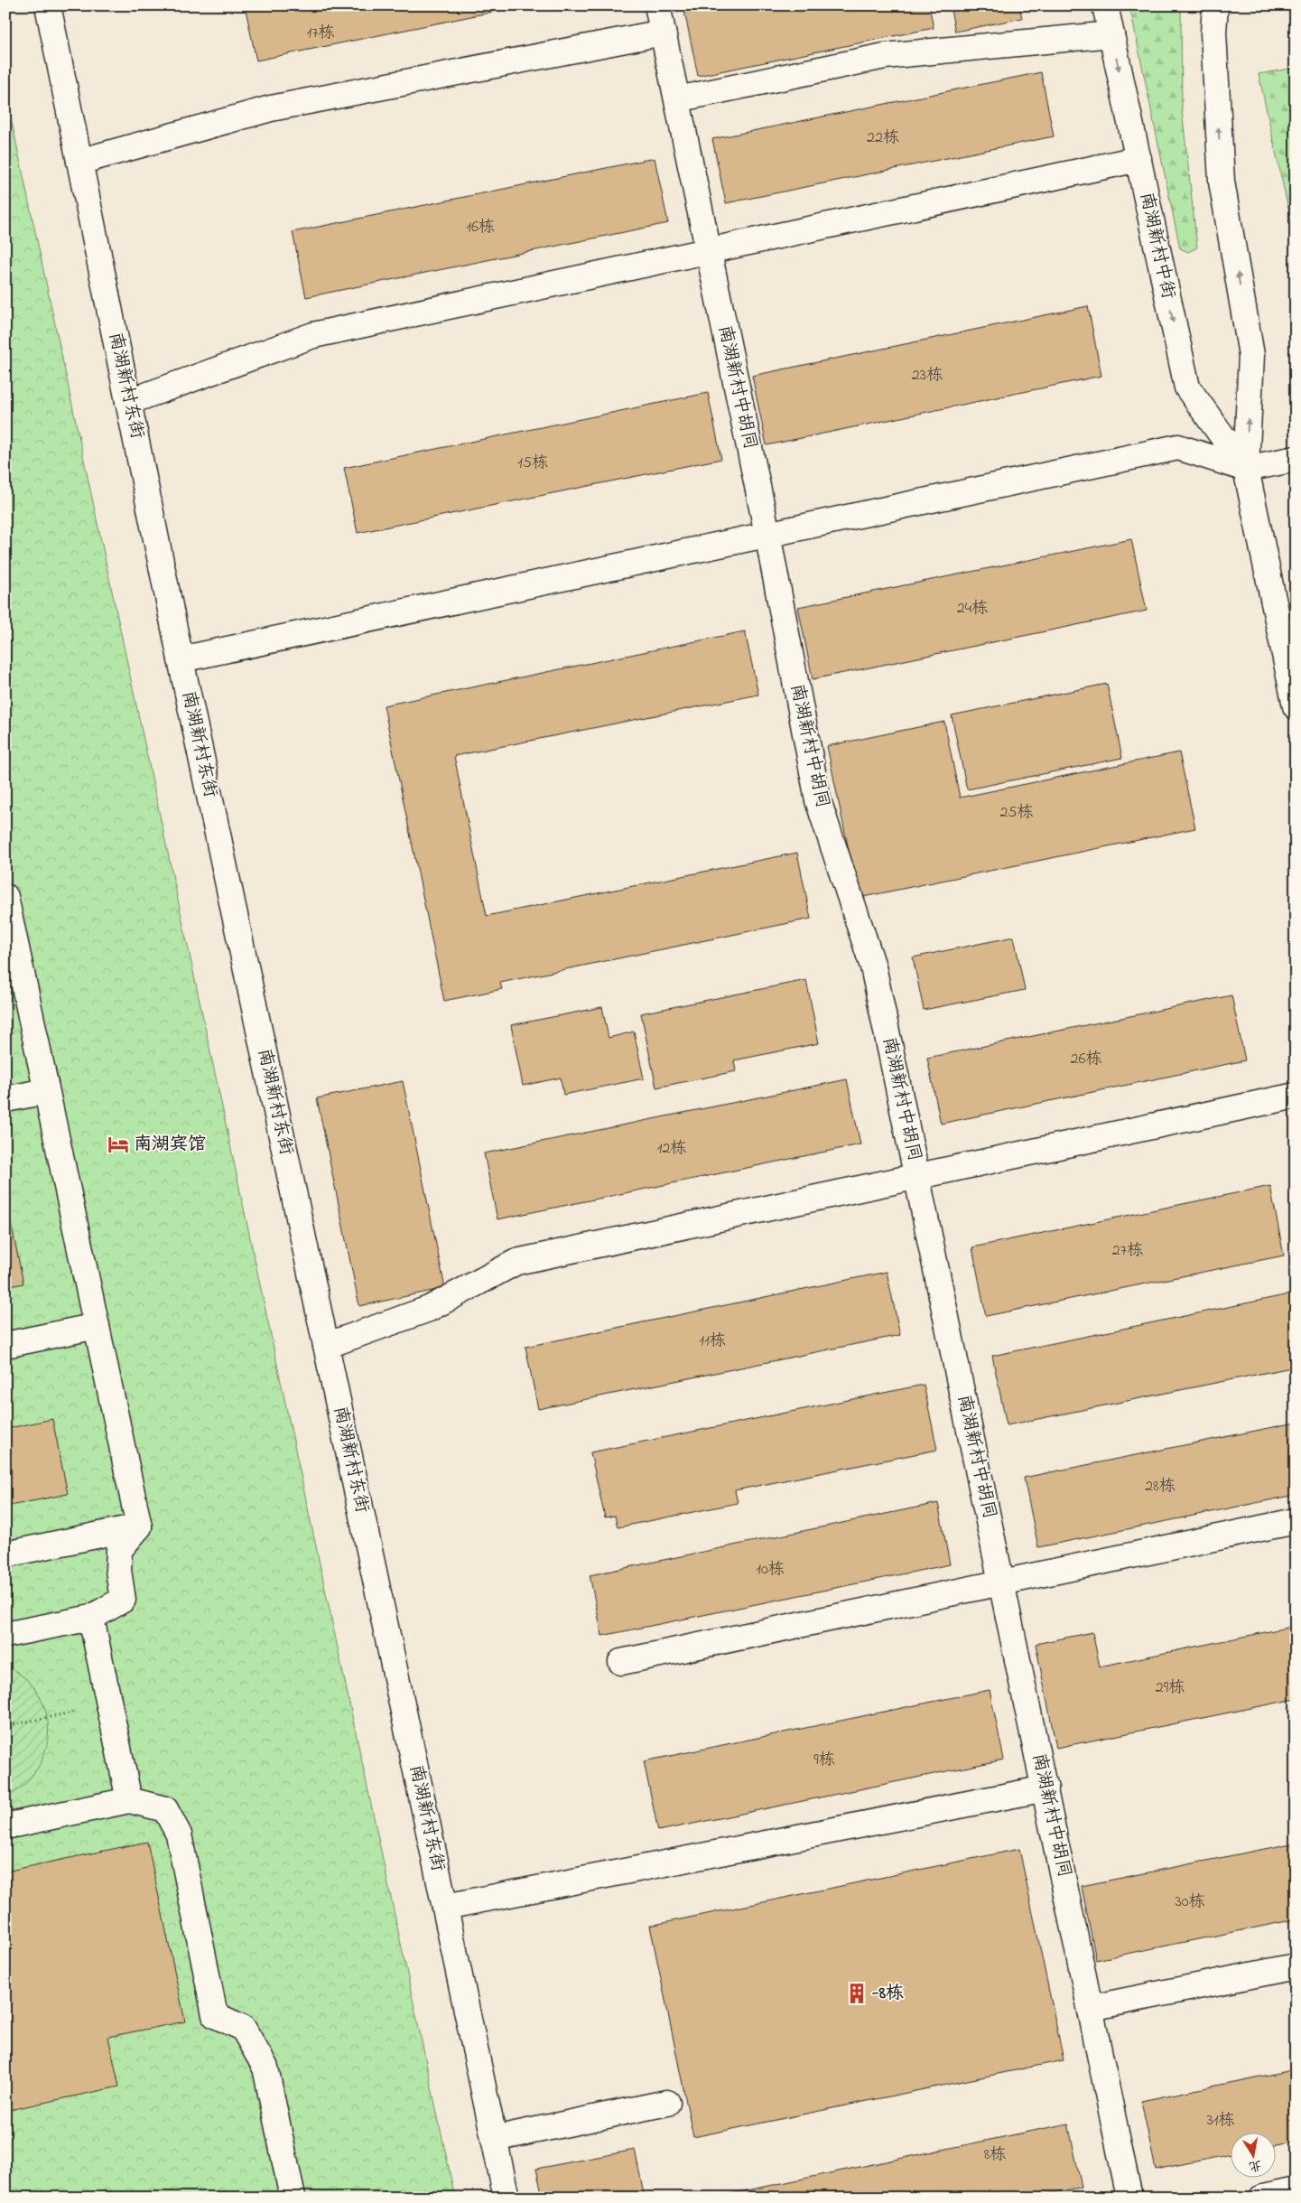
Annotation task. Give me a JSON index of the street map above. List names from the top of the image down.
{
  "streets": {
    "street": ["南湖新村中街", "南湖新村东街", "南湖新村中胡同"]
  },
  "places": {
    "hotel": ["南湖宾馆"],
    "building": ["-8栋"]
  },
  "house_numbers": [
    "17栋",
    "22栋",
    "16栋",
    "23栋",
    "15栋",
    "24栋",
    "25栋",
    "26栋",
    "12栋",
    "27栋",
    "11栋",
    "28栋",
    "10栋",
    "29栋",
    "9栋",
    "30栋",
    "31栋",
    "8栋"
  ],
  "north": "bottom"
}
